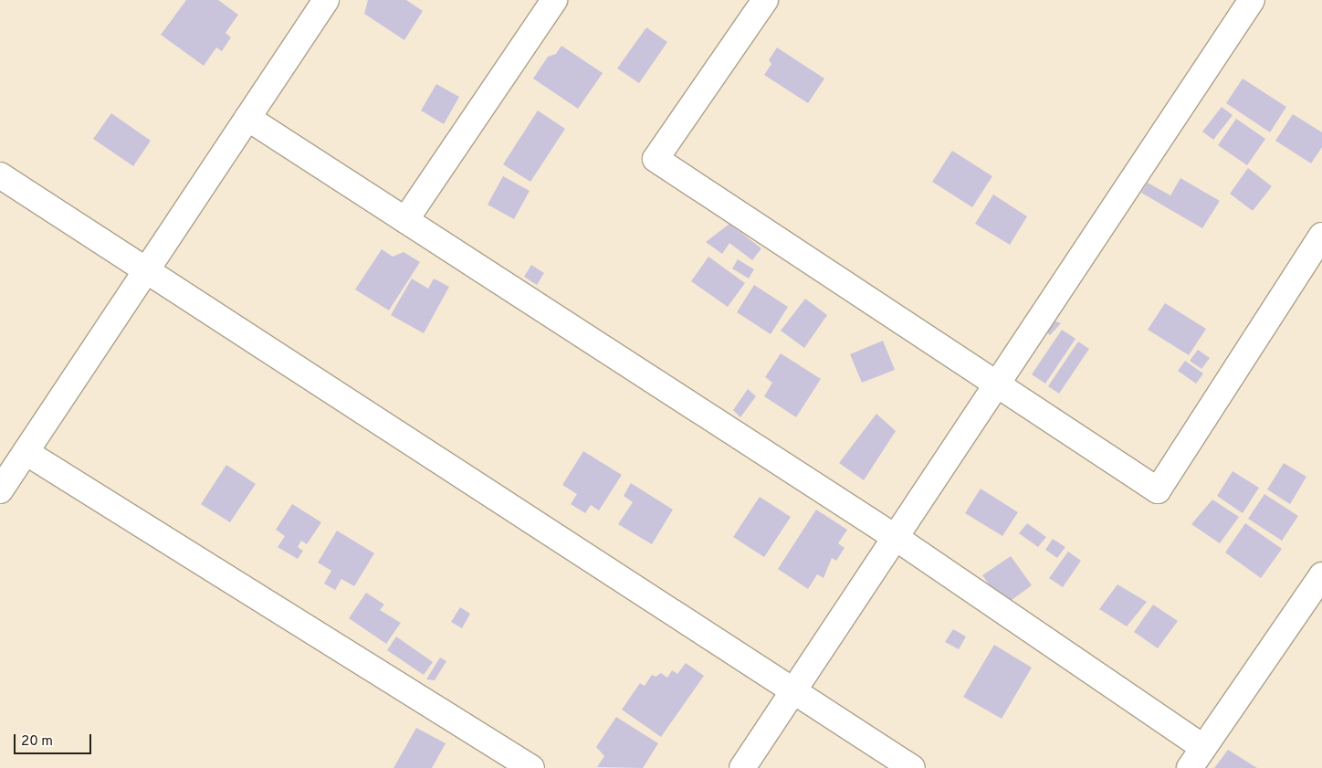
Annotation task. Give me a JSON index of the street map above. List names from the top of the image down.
{
  "scale_bar": "20 m"
}
